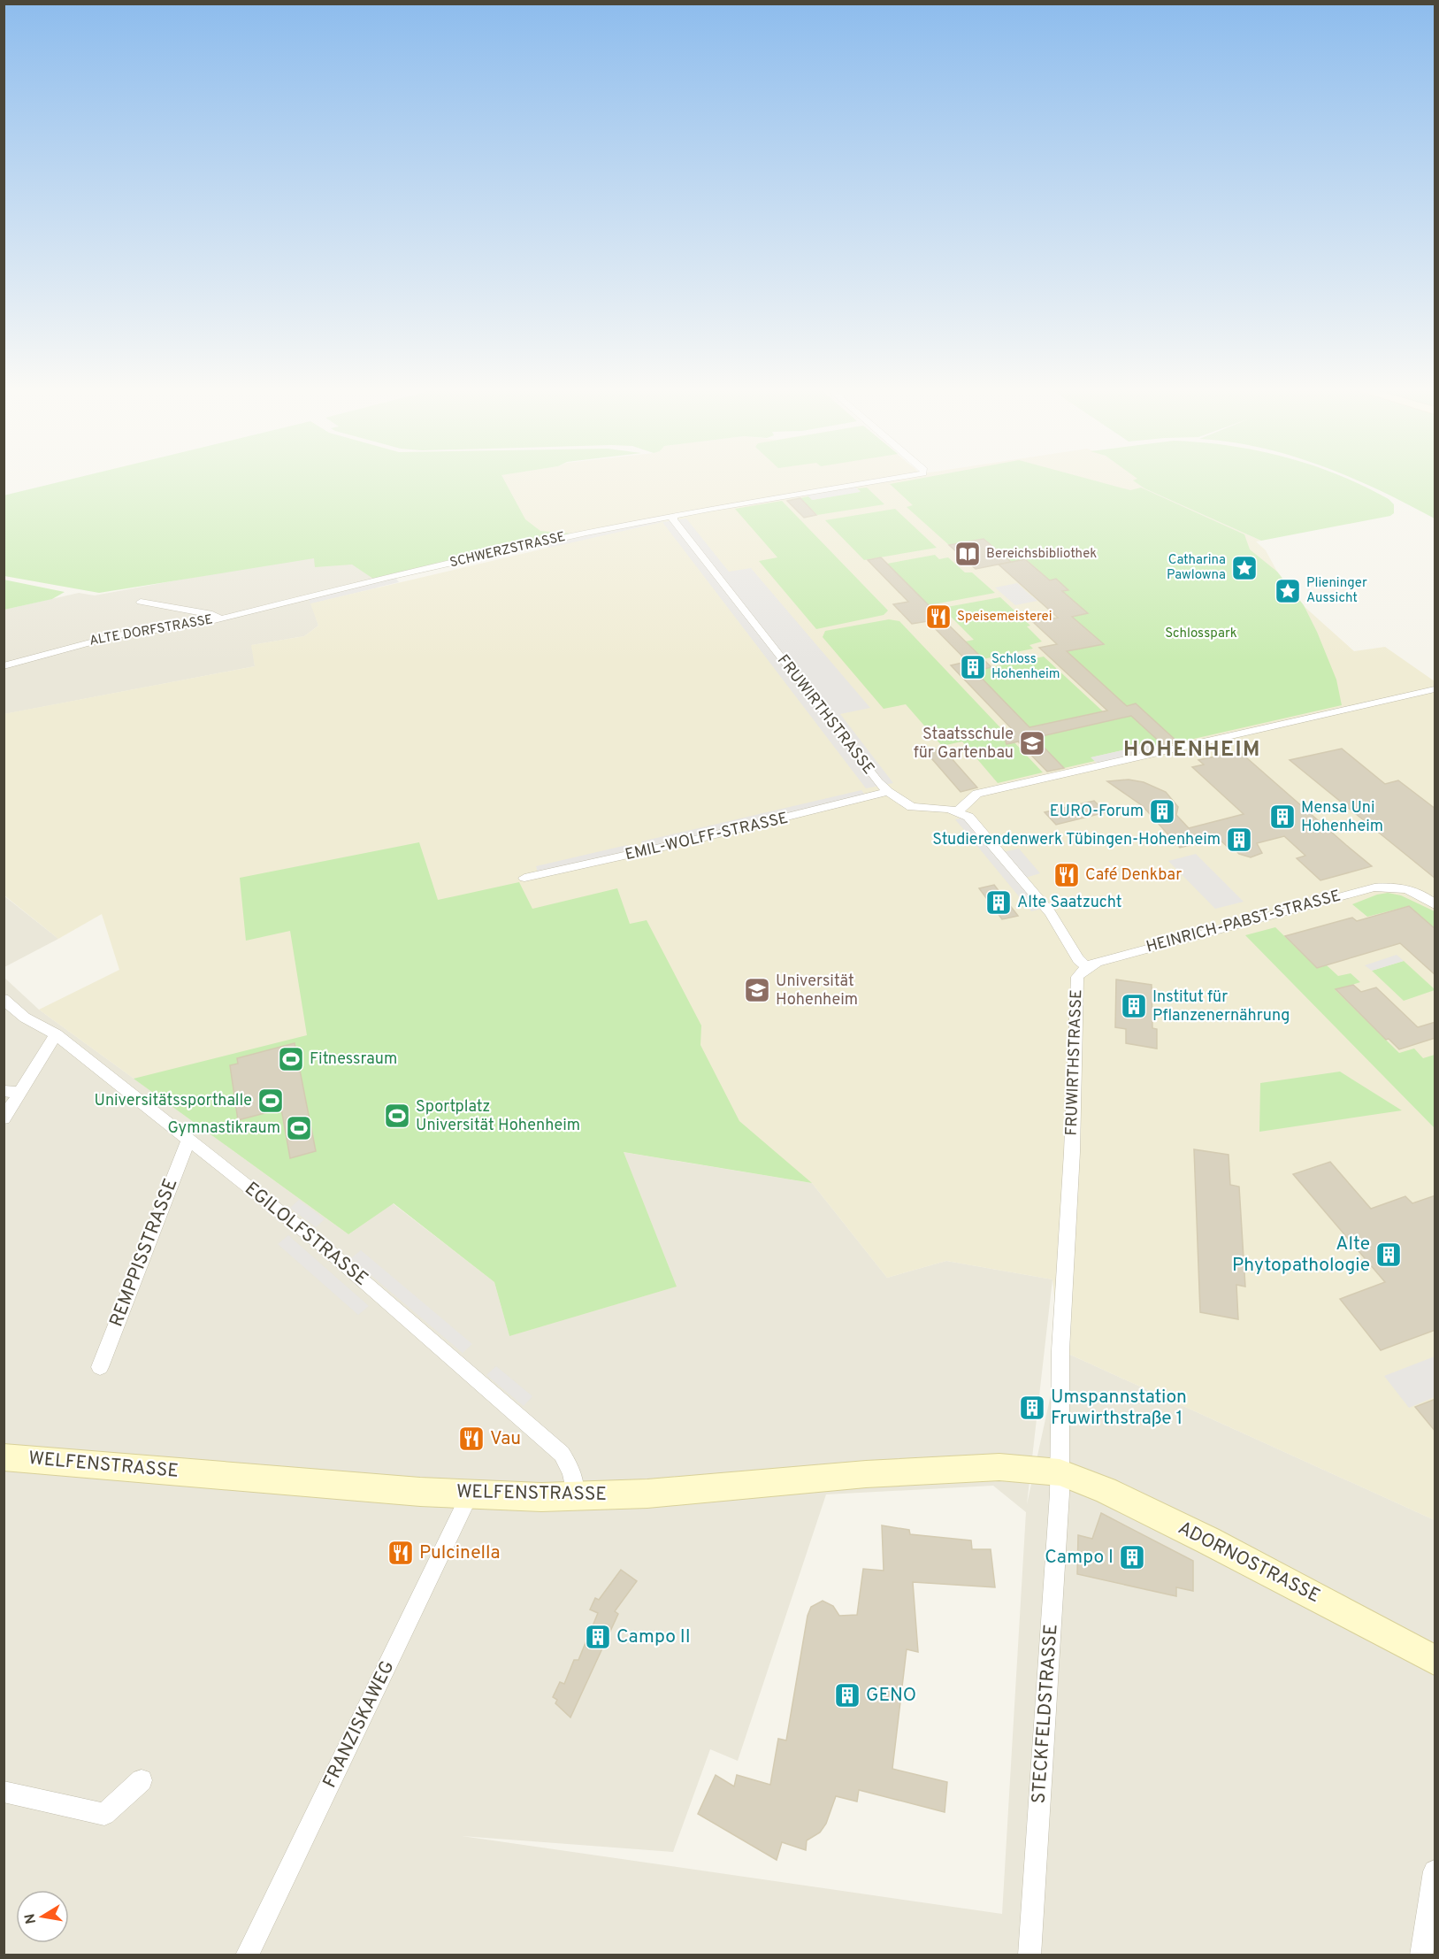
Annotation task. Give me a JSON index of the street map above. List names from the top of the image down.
{
  "streets": {
    "street": [
      "SCHWERZSTRASSE",
      "ALTE DORFSTRASSE",
      "FRUWIRTHSTRASSE",
      "EMIL-WOLFF-STRASSE",
      "HEINRICH-PABST-STRASSE",
      "EGILOLFSTRASSE",
      "REMPPISSTRASSE",
      "WELFENSTRASSE",
      "ADORNOSTRASSE",
      "STECKFELDSTRASSE",
      "FRANZISKAWEG"
    ]
  },
  "crossings": [
    ["SCHWERZSTRASSE", "ALTE DORFSTRASSE"],
    ["SCHWERZSTRASSE", "FRUWIRTHSTRASSE"],
    ["FRUWIRTHSTRASSE", "EMIL-WOLFF-STRASSE"],
    ["FRUWIRTHSTRASSE", "HEINRICH-PABST-STRASSE"],
    ["FRUWIRTHSTRASSE", "WELFENSTRASSE"],
    ["FRUWIRTHSTRASSE", "ADORNOSTRASSE"],
    ["FRUWIRTHSTRASSE", "STECKFELDSTRASSE"],
    ["EGILOLFSTRASSE", "REMPPISSTRASSE"],
    ["EGILOLFSTRASSE", "WELFENSTRASSE"],
    ["WELFENSTRASSE", "ADORNOSTRASSE"],
    ["WELFENSTRASSE", "STECKFELDSTRASSE"],
    ["WELFENSTRASSE", "FRANZISKAWEG"],
    ["ADORNOSTRASSE", "STECKFELDSTRASSE"]
  ],
  "districts": ["HOHENHEIM"],
  "parks": ["Schlosspark"],
  "places": {
    "library": ["Bereichsbibliothek"],
    "place": ["Catharina Pawlowna", "Plieninger Aussicht"],
    "restaurant": [
      "Speisemeisterei",
      "Café Denkbar",
      "Vau",
      "Pulcinella"
    ],
    "building": [
      "Schloss Hohenheim",
      "EURO-Forum",
      "Mensa Uni Hohenheim",
      "Studierendenwerk Tübingen-Hohenheim",
      "Alte Saatzucht",
      "Institut für Pflanzenernährung",
      "Alte Phytopathologie",
      "Umspannstation Fruwirthstraße 1",
      "Campo I",
      "Campo II",
      "GENO"
    ],
    "school or university": ["Staatsschule für Gartenbau", "Universität Hohenheim"],
    "sports": [
      "Fitnessraum",
      "Universitätssporthalle",
      "Sportplatz Universität Hohenheim",
      "Gymnastikraum"
    ]
  },
  "north": "left"
}
